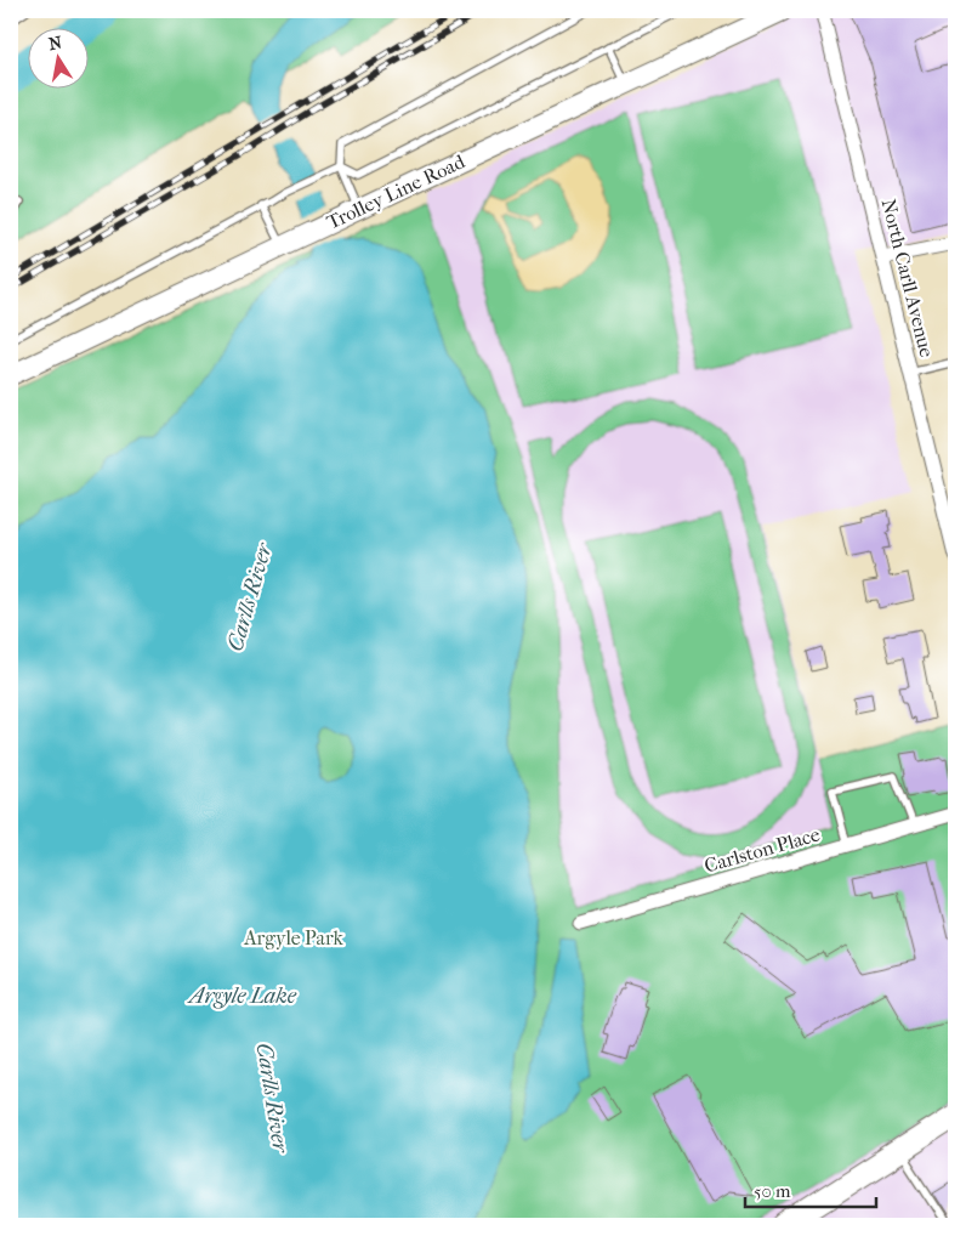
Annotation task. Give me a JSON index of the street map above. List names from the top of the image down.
{
  "streets": {
    "main road": ["Trolley Line Road"],
    "street": ["North Carll Avenue", "Carlston Place"]
  },
  "water": ["Carlls River", "Argyle Lake"],
  "parks": ["Argyle Park"],
  "scale_bar": "50 m",
  "north": "top"
}
